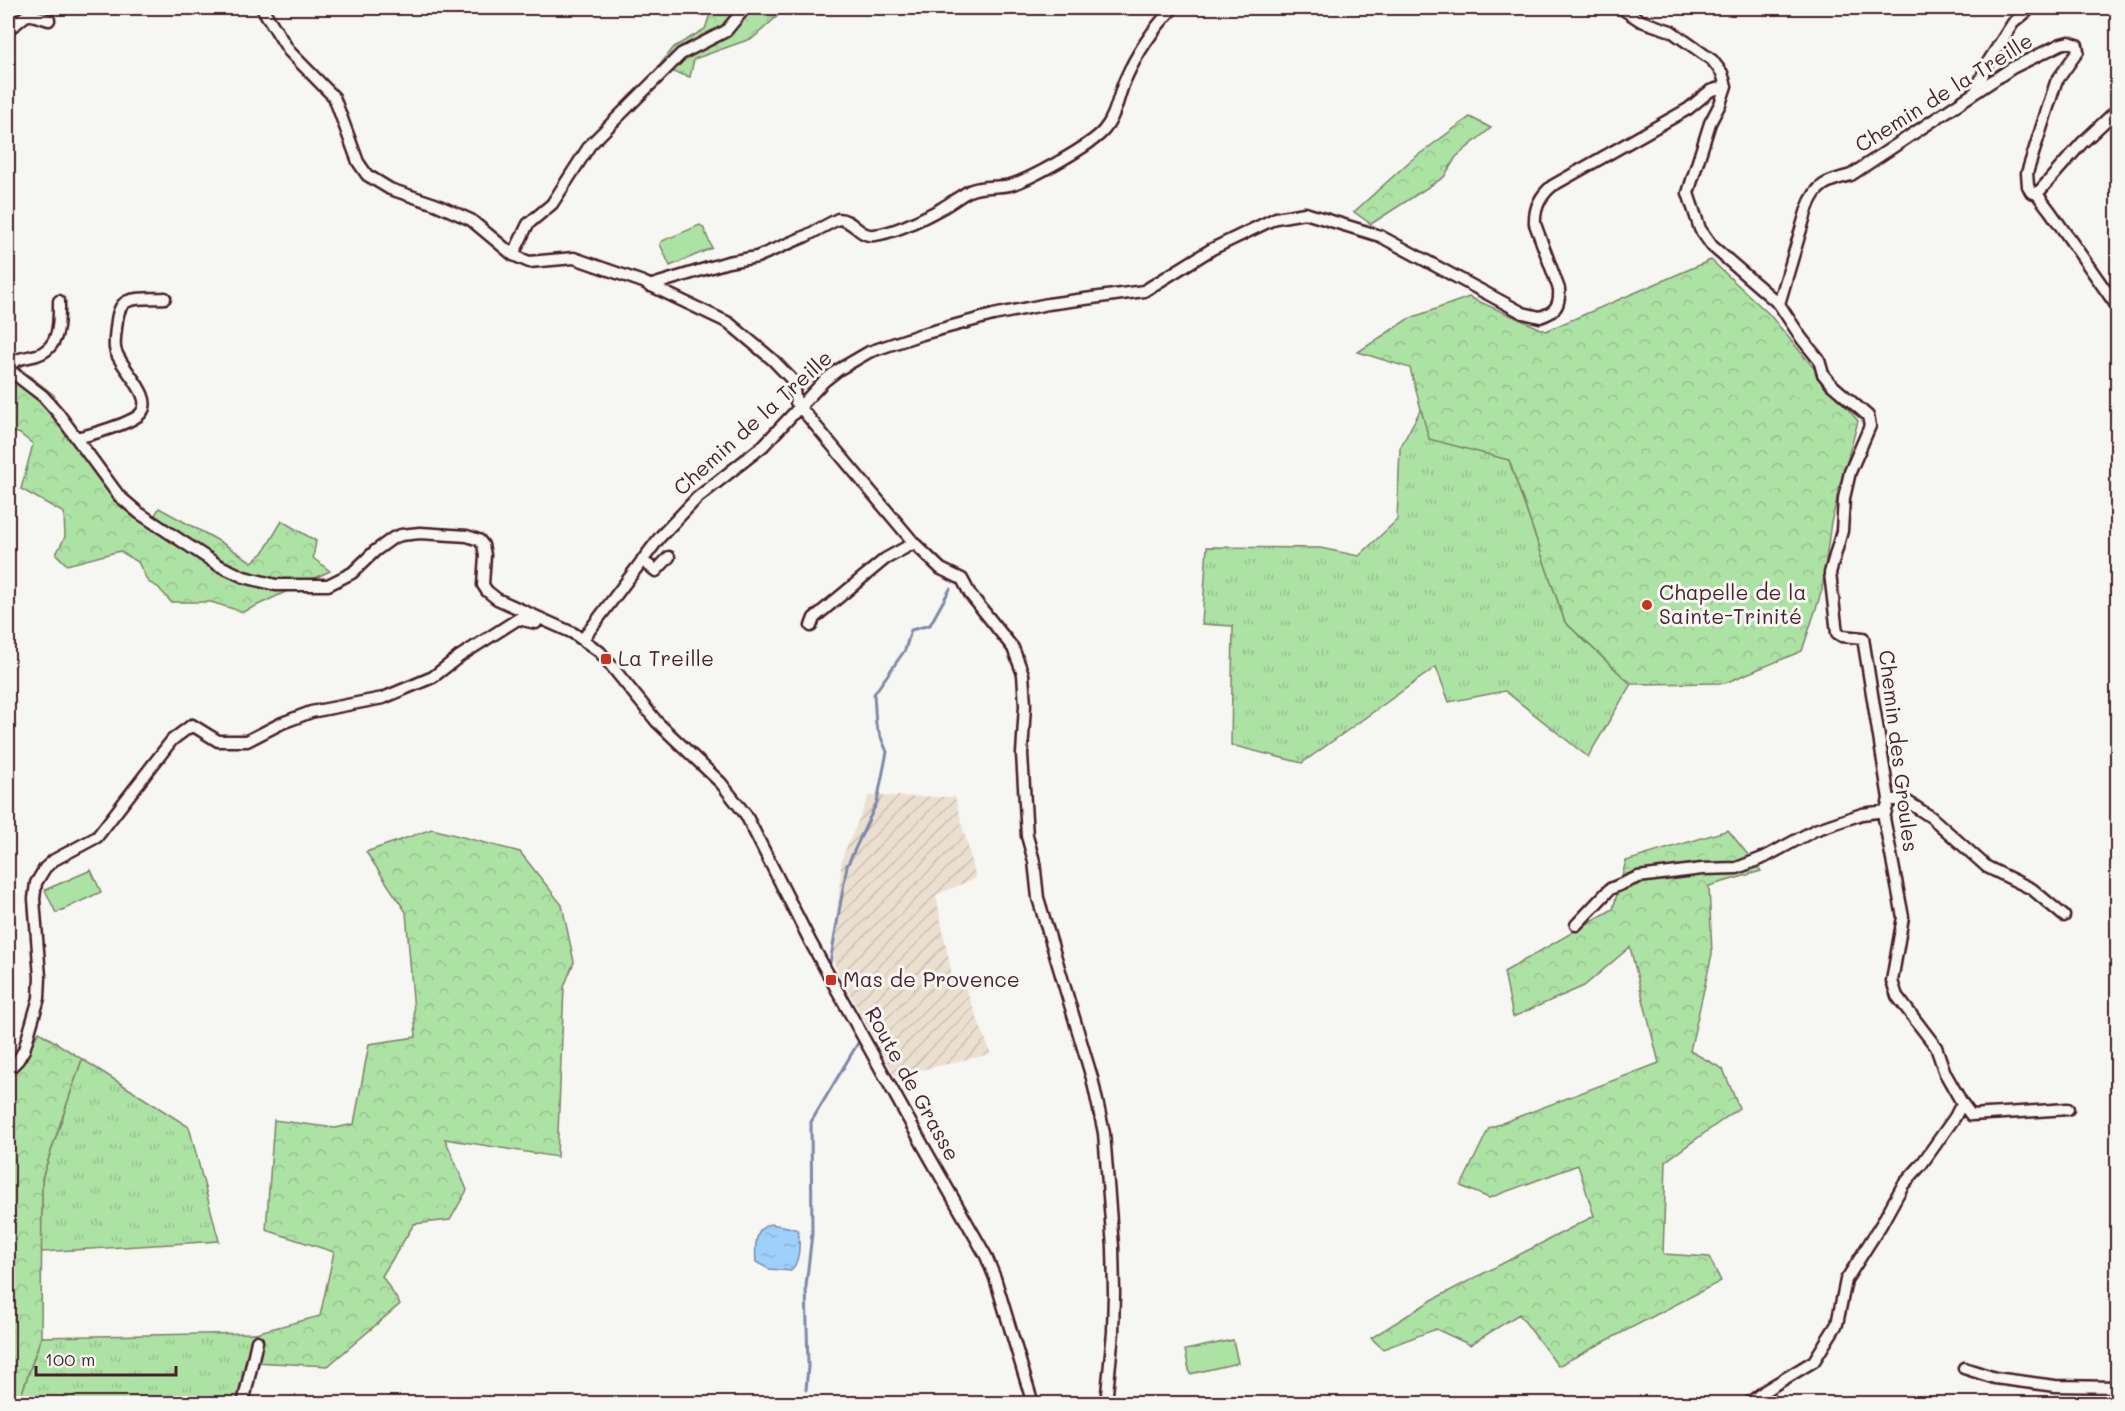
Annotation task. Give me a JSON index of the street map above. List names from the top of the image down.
{
  "streets": {
    "street": ["Chemin de la Treille", "Chemin des Groules", "Route de Grasse"]
  },
  "crossings": [
    ["Chemin de la Treille", "Chemin des Groules"],
    ["Chemin de la Treille", "Route de Grasse"]
  ],
  "places": {
    "other": ["Chapelle de la Sainte-Trinité"],
    "transit": ["La Treille", "Mas de Provence"]
  },
  "scale_bar": "100 m"
}
